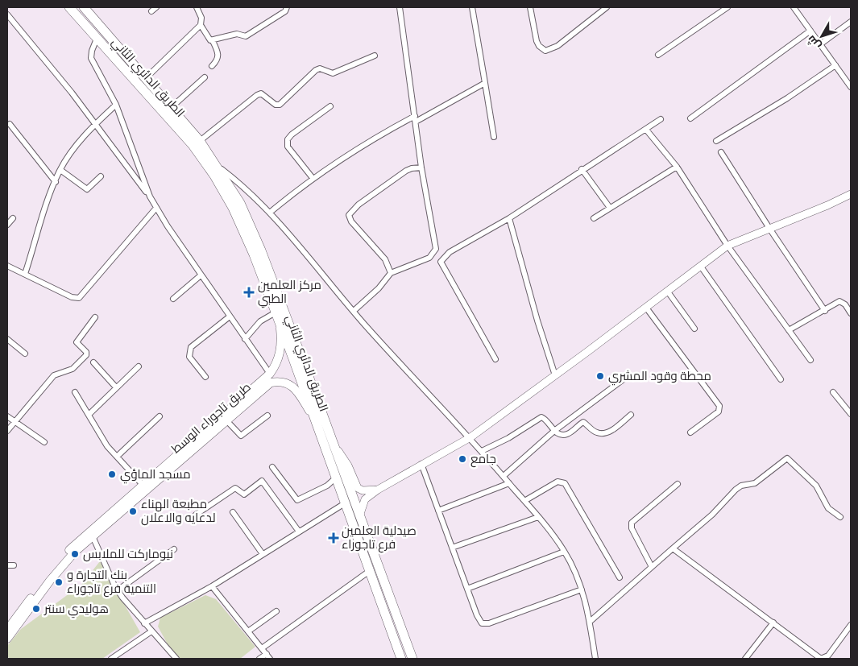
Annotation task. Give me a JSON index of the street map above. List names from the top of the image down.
{
  "streets": {
    "highway": ["الطريق الدائري الثاني"],
    "main road": ["طريق تاجوراء الوسط"]
  },
  "crossings": [
    ["الطريق الدائري الثاني", "طريق تاجوراء الوسط"]
  ],
  "places": {
    "health": ["مركز العلمين الطبي", "صيدلية العلمين فرع تاجوراء"],
    "other": [
      "محطة وقود المشري",
      "جامع",
      "مسجد الماؤي",
      "مطبعة الهناء لدعايه والاعلان",
      "نيوماركت للملابس",
      "بنك التجارة و التنمية فرع تاجوراء",
      "هوليدي سنتر"
    ]
  },
  "north": "bottom left"
}
